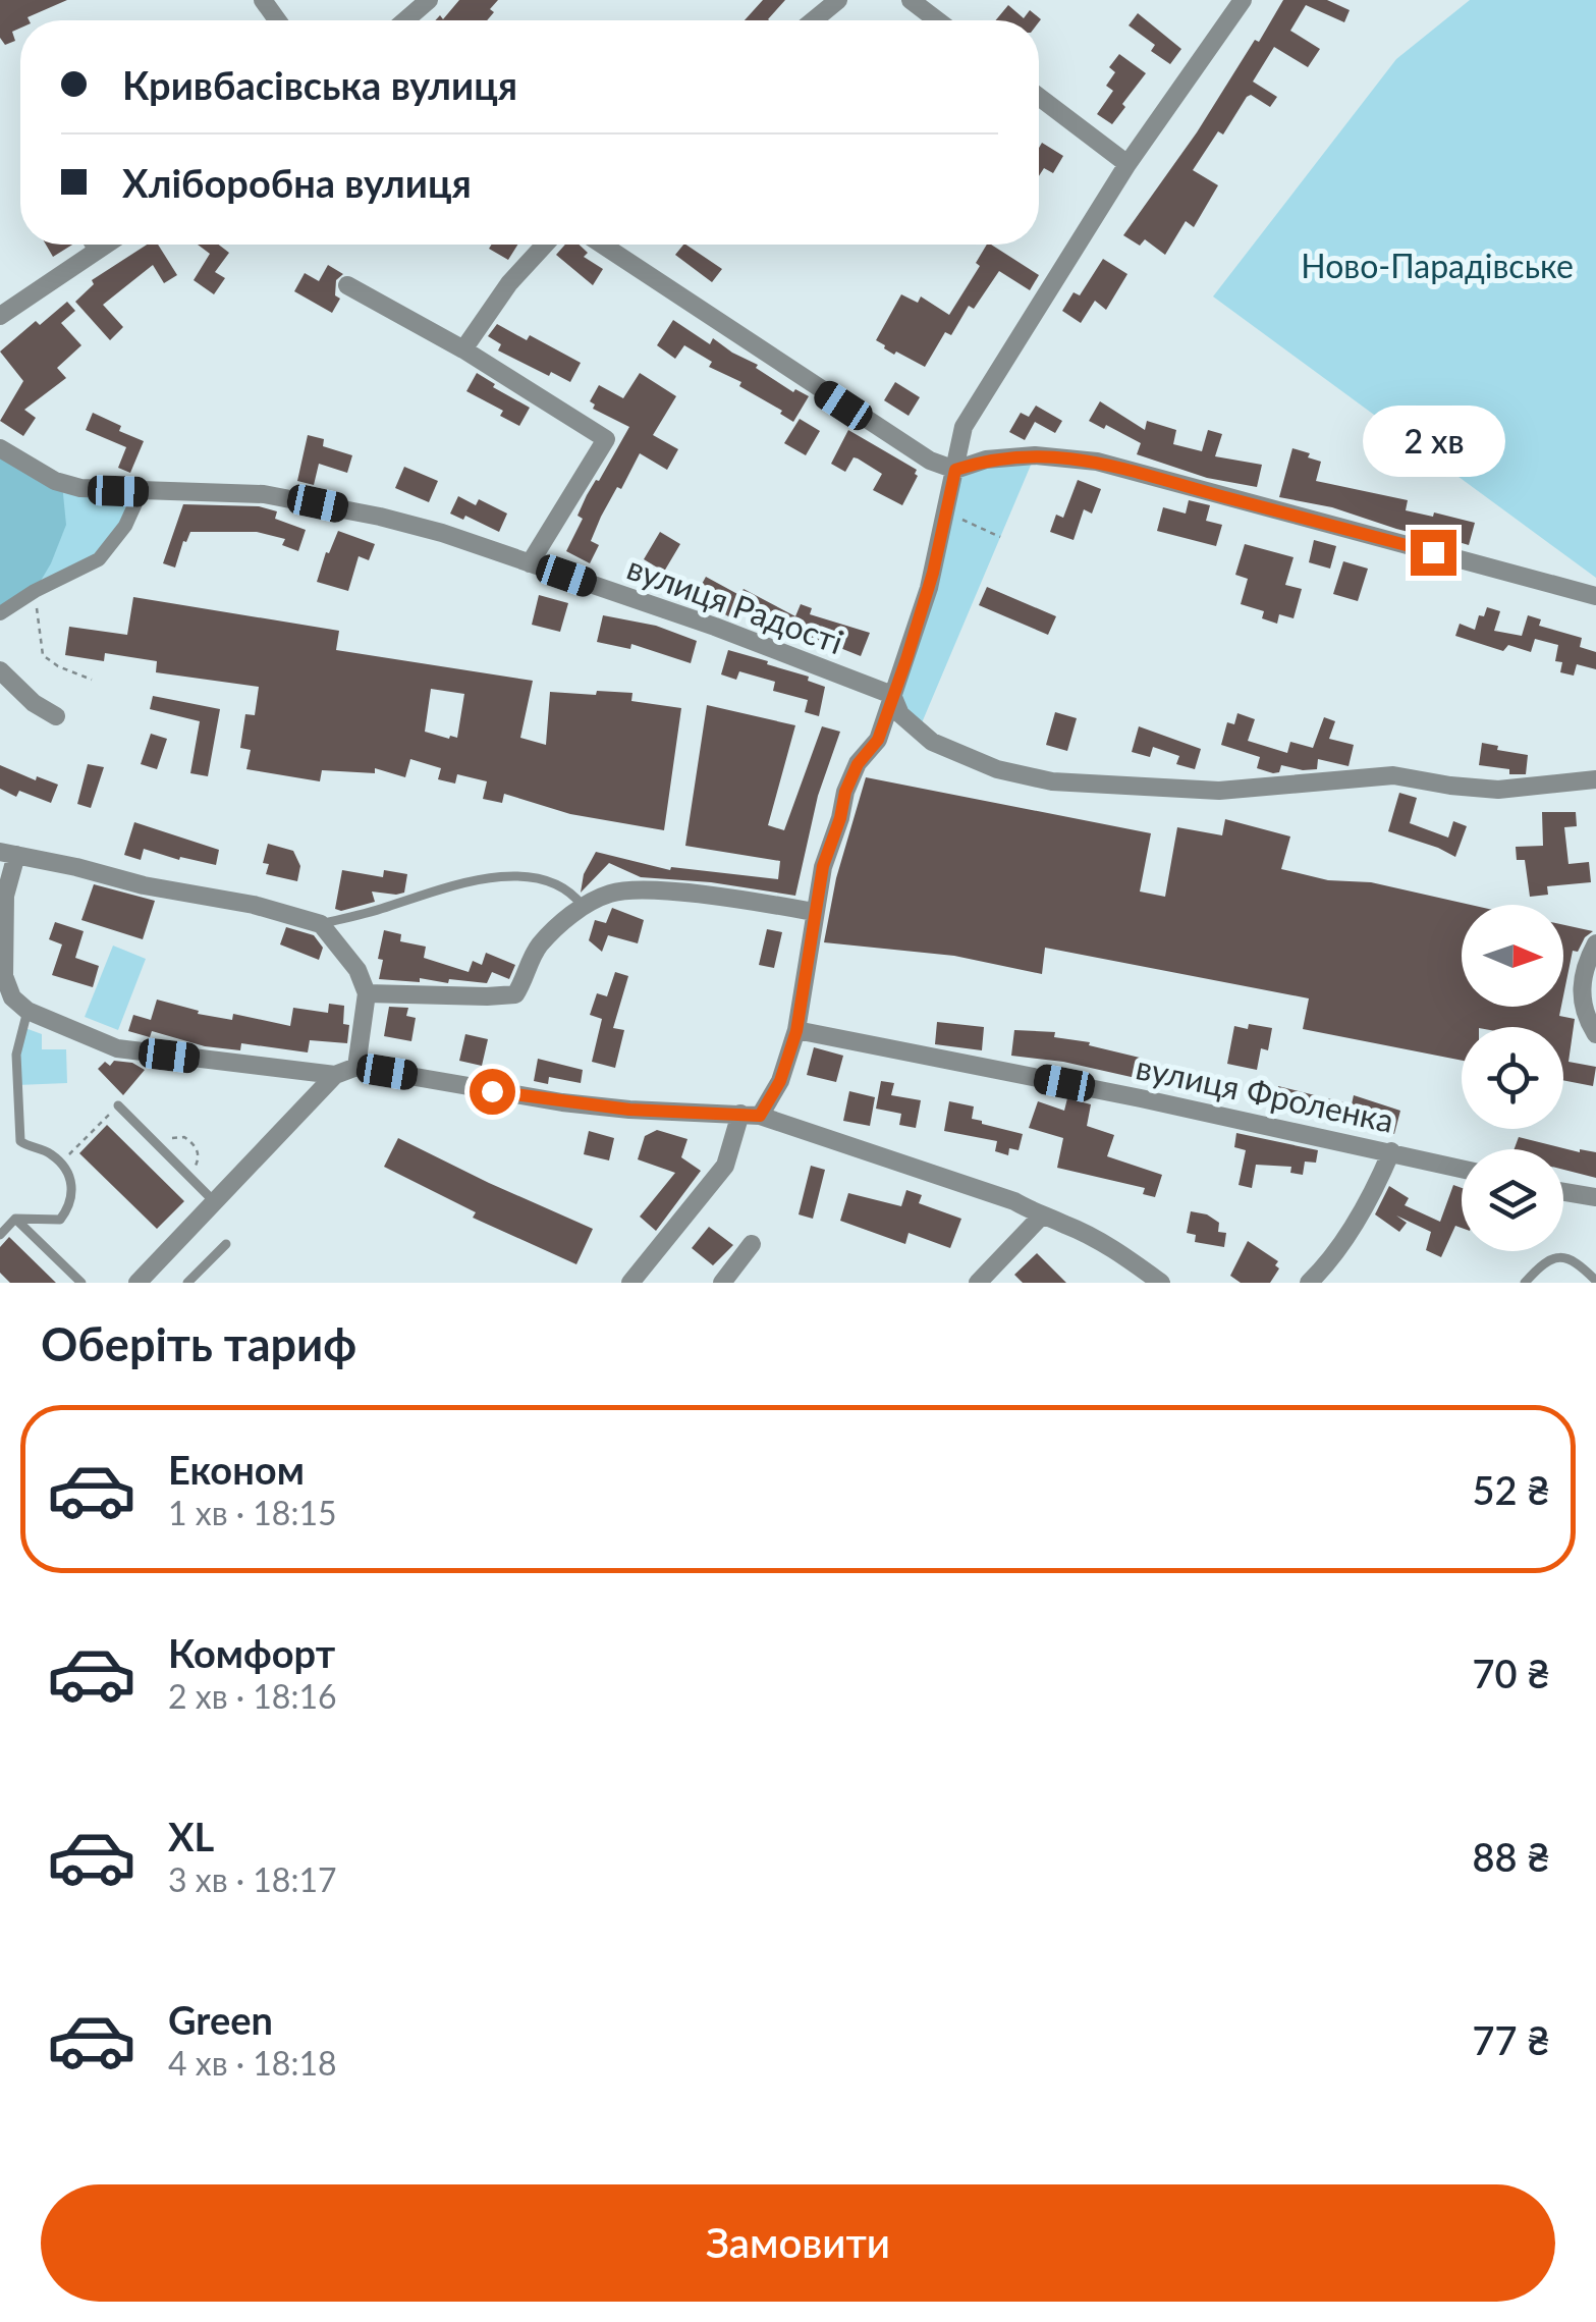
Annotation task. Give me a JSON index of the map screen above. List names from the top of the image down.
{
  "streets": {
    "street": ["вулиця Радості", "вулиця Фроленка"]
  },
  "parks": ["Ново-Парадівське"],
  "north": "right",
  "page": {
    "banner": ["Кривбасівська вулиця", "Хліборобна вулиця"],
    "bubble": "2 хв",
    "heading": "Оберіть тариф",
    "list": [
      {
        "name": "Економ",
        "note": "1 хв · 18:15",
        "value": "52 ₴"
      },
      {
        "name": "Комфорт",
        "note": "2 хв · 18:16",
        "value": "70 ₴"
      },
      {
        "name": "XL",
        "note": "3 хв · 18:17",
        "value": "88 ₴"
      },
      {
        "name": "Green",
        "note": "4 хв · 18:18",
        "value": "77 ₴"
      }
    ],
    "buttons": "Замовити"
  }
}
